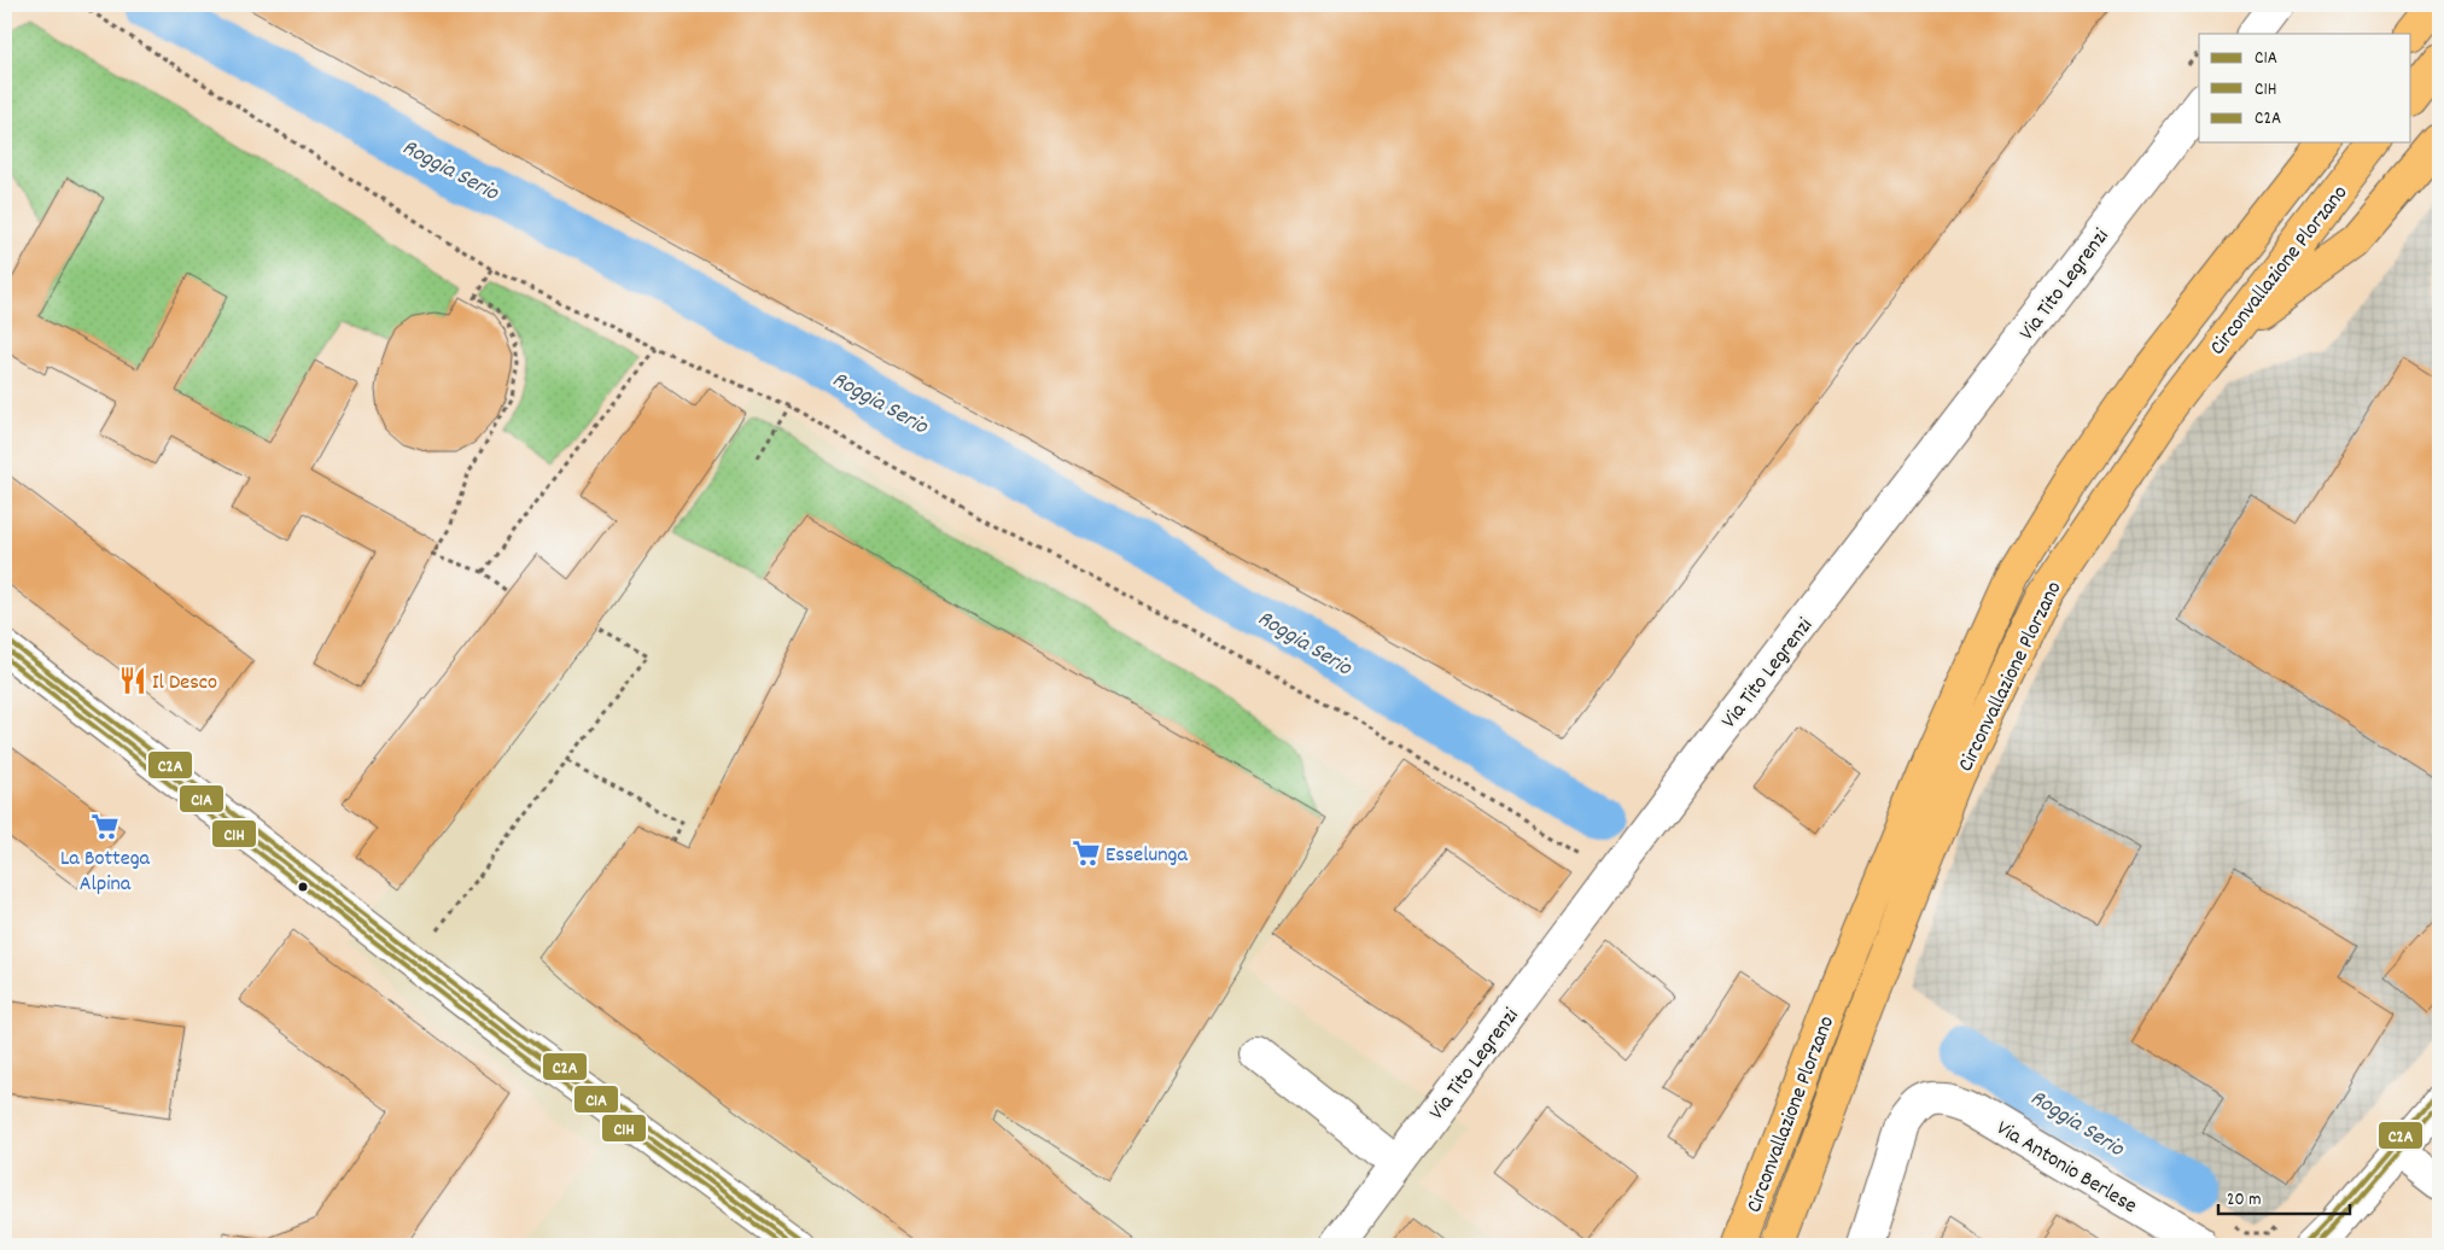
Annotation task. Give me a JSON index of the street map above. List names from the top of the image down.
{
  "streets": {
    "highway": ["Circonvallazione Plorzano"],
    "street": ["Via Tito Legrenzi", "Via Antonio Berlese"]
  },
  "water": ["Roggia Serio"],
  "places": {
    "restaurant": ["Il Desco"],
    "supermarket": ["La Bottega Alpina", "Esselunga"]
  },
  "lines": ["transit line C2A", "transit line C1A", "transit line C1H"],
  "legend": ["C1A", "C1H", "C2A"],
  "scale_bar": "20 m"
}
